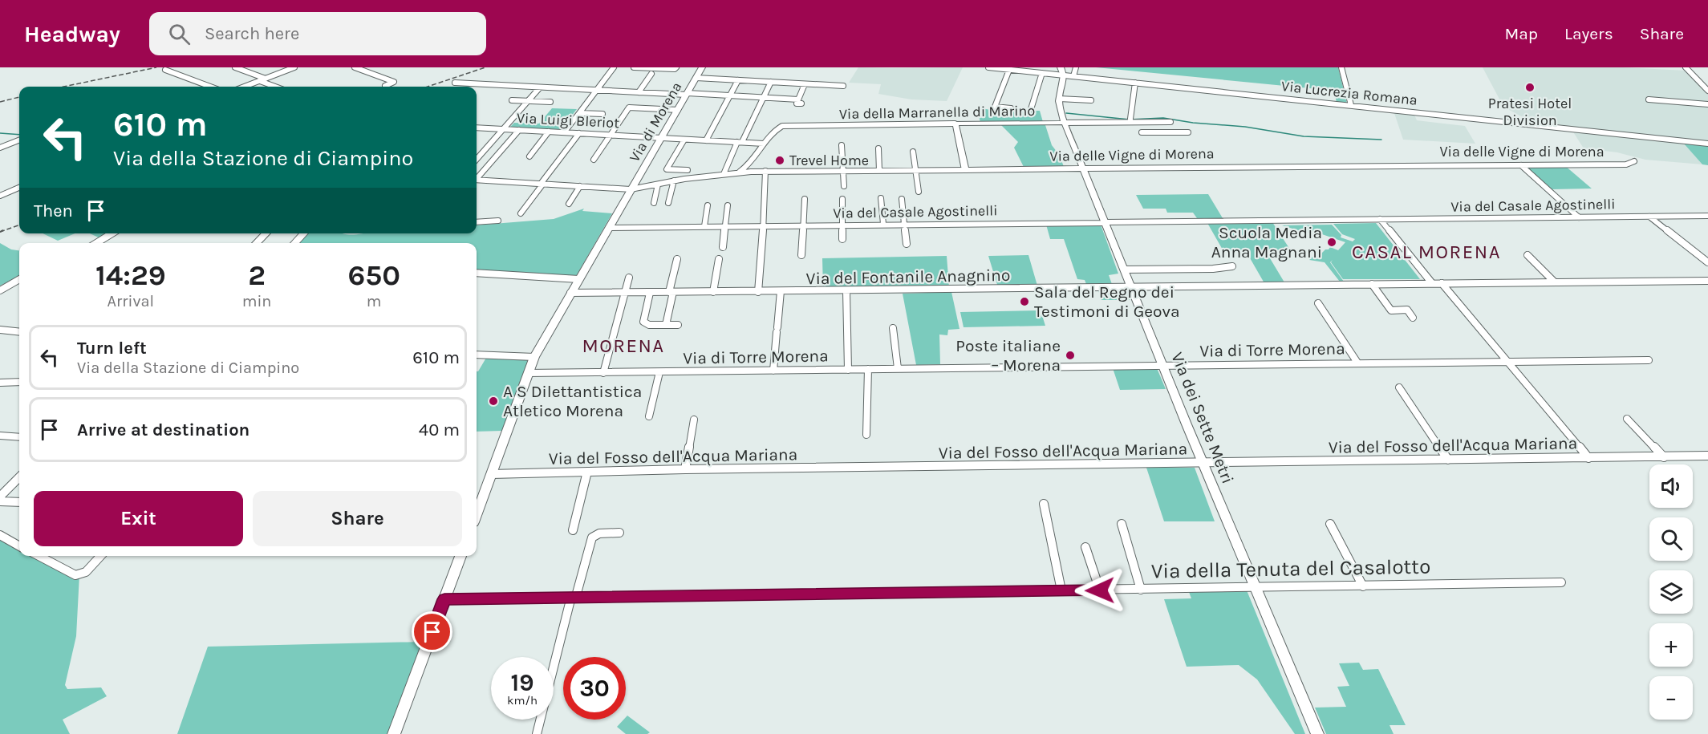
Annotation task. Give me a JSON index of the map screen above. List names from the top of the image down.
{
  "streets": {
    "street": [
      "Via Lucrezia Romana",
      "Via della Marranella di Marino",
      "Via Luigi Bleriot",
      "Via di Morena",
      "Via delle Vigne di Morena",
      "Via del Casale Agostinelli",
      "Via del Fontanile Anagnino",
      "Via di Torre Morena",
      "Via dei Sette Metri",
      "Via del Fosso dell'Acqua Mariana",
      "Via della Tenuta del Casalotto"
    ]
  },
  "crossings": [
    ["Via della Marranella di Marino", "Via Luigi Bleriot"],
    ["Via della Marranella di Marino", "Via delle Vigne di Morena"],
    ["Via della Marranella di Marino", "Via dei Sette Metri"],
    ["Via Luigi Bleriot", "Via di Morena"],
    ["Via di Morena", "Via delle Vigne di Morena"],
    ["Via di Morena", "Via del Casale Agostinelli"],
    ["Via di Morena", "Via del Fontanile Anagnino"],
    ["Via di Morena", "Via di Torre Morena"],
    ["Via di Morena", "Via del Fosso dell'Acqua Mariana"],
    ["Via delle Vigne di Morena", "Via dei Sette Metri"],
    ["Via del Casale Agostinelli", "Via dei Sette Metri"],
    ["Via del Fontanile Anagnino", "Via dei Sette Metri"],
    ["Via di Torre Morena", "Via dei Sette Metri"],
    ["Via dei Sette Metri", "Via del Fosso dell'Acqua Mariana"],
    ["Via dei Sette Metri", "Via della Tenuta del Casalotto"]
  ],
  "districts": ["CASAL MORENA", "MORENA"],
  "places": [
    "Pratesi Hotel Division",
    "Trevel Home",
    "Scuola Media Anna Magnani",
    "Sala del Regno dei Testimoni di Geova",
    "Poste italiane – Morena",
    "A S Dilettantistica Atletico Morena"
  ],
  "page": {
    "header": "Headway",
    "search": "Search here",
    "nav": ["Map", "Layers", "Share"],
    "turn": ["610 m", "Via della Stazione di Ciampino"],
    "then": "Then",
    "eta": [
      "14:29",
      "Arrival",
      "2",
      "min",
      "650",
      "m"
    ],
    "list": [
      {
        "name": "Turn left",
        "note": "Via della Stazione di Ciampino",
        "value": "610 m"
      },
      {
        "name": "Arrive at destination",
        "value": "40 m"
      }
    ],
    "map_buttons": ["+", "−"],
    "buttons": ["Exit", "Share"],
    "speed": "19 km/h",
    "limit": "30"
  }
}
